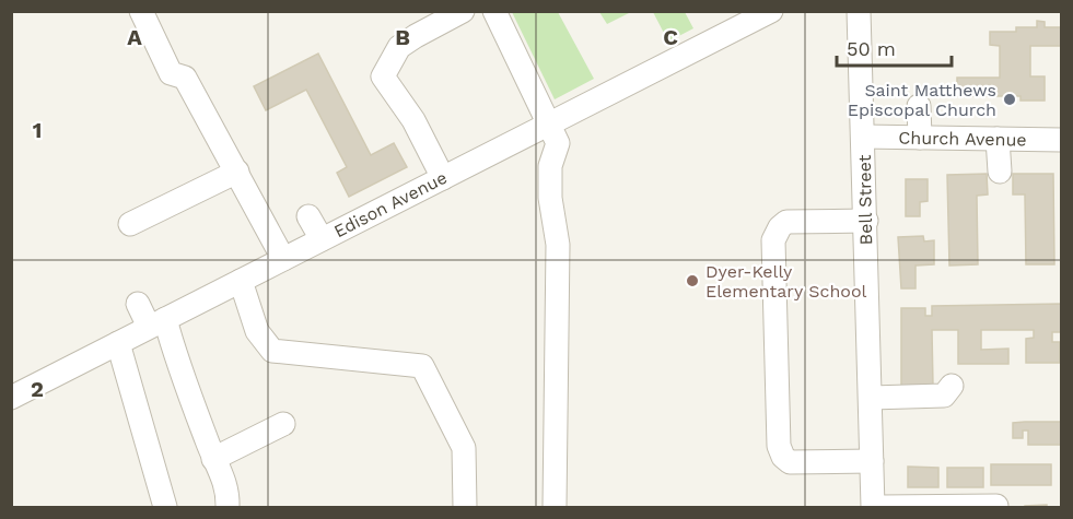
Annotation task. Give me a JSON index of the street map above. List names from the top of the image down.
{
  "streets": {
    "street": ["Church Avenue", "Bell Street", "Edison Avenue"]
  },
  "crossings": [
    ["Church Avenue", "Bell Street"]
  ],
  "places": ["Saint Matthews Episcopal Church", "Dyer-Kelly Elementary School"],
  "scale_bar": "50 m",
  "grid": {
    "columns": ["A", "B", "C"],
    "rows": ["1", "2"]
  }
}
